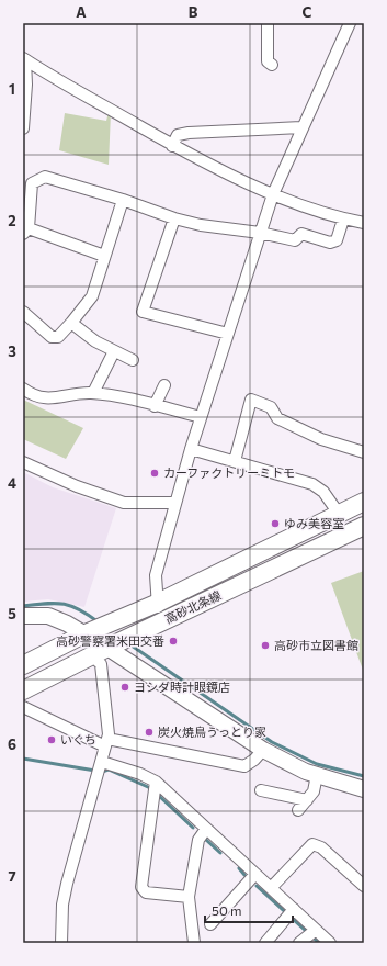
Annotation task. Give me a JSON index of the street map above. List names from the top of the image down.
{
  "streets": {
    "main road": ["高砂北条線"]
  },
  "places": [
    "カーファクトリーミトモ",
    "ゆみ美容室",
    "高砂警察署米田交番",
    "高砂市立図書館",
    "ヨシダ時計眼鏡店",
    "炭火焼鳥うっとり家",
    "いぐち"
  ],
  "scale_bar": "50 m",
  "grid": {
    "columns": ["A", "B", "C"],
    "rows": [
      "1",
      "2",
      "3",
      "4",
      "5",
      "6",
      "7"
    ]
  }
}
